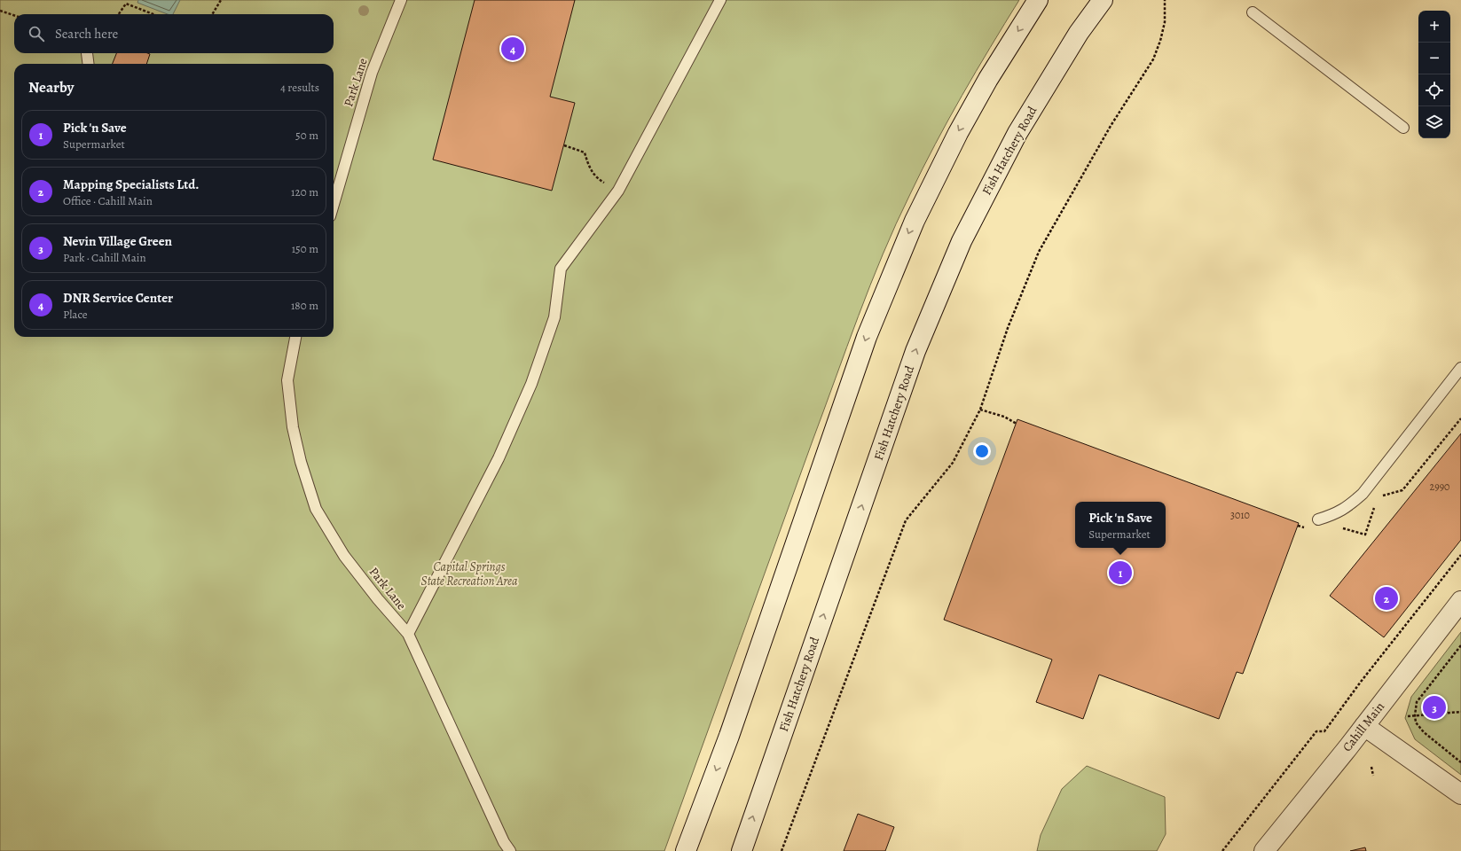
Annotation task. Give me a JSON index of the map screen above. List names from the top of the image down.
{
  "streets": {
    "main road": ["Fish Hatchery Road", "Cahill Main"],
    "lane": ["Park Lane"]
  },
  "parks": ["Capital Springs State Recreation Area"],
  "house_numbers": ["2990", "3010"],
  "page": {
    "map_buttons": ["+", "−"],
    "search": "Search here",
    "pins": [
      "4",
      "1",
      "2",
      "3"
    ],
    "heading": ["Nearby", "4 results"],
    "list": [
      {
        "mark": "1",
        "name": "Pick 'n Save",
        "note": "Supermarket",
        "value": "50 m"
      },
      {
        "mark": "2",
        "name": "Mapping Specialists Ltd.",
        "note": "Office · Cahill Main",
        "value": "120 m"
      },
      {
        "mark": "3",
        "name": "Nevin Village Green",
        "note": "Park · Cahill Main",
        "value": "150 m"
      },
      {
        "mark": "4",
        "name": "DNR Service Center",
        "note": "Place",
        "value": "180 m"
      }
    ],
    "popup": ["Pick 'n Save", "Supermarket"]
  }
}
